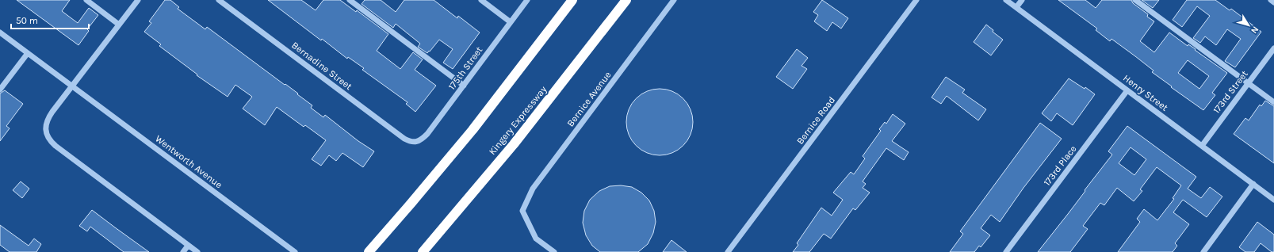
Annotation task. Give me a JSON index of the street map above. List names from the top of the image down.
{
  "streets": {
    "highway": ["Kingery Expressway"],
    "street": [
      "Bernadine Street",
      "175th Street",
      "173rd Street",
      "Henry Street",
      "Bernice Avenue",
      "Bernice Road",
      "Wentworth Avenue",
      "173rd Place"
    ]
  },
  "crossings": [
    ["Bernadine Street", "175th Street"],
    ["173rd Street", "Henry Street"],
    ["Henry Street", "173rd Place"]
  ],
  "scale_bar": "50 m",
  "north": "bottom right"
}
